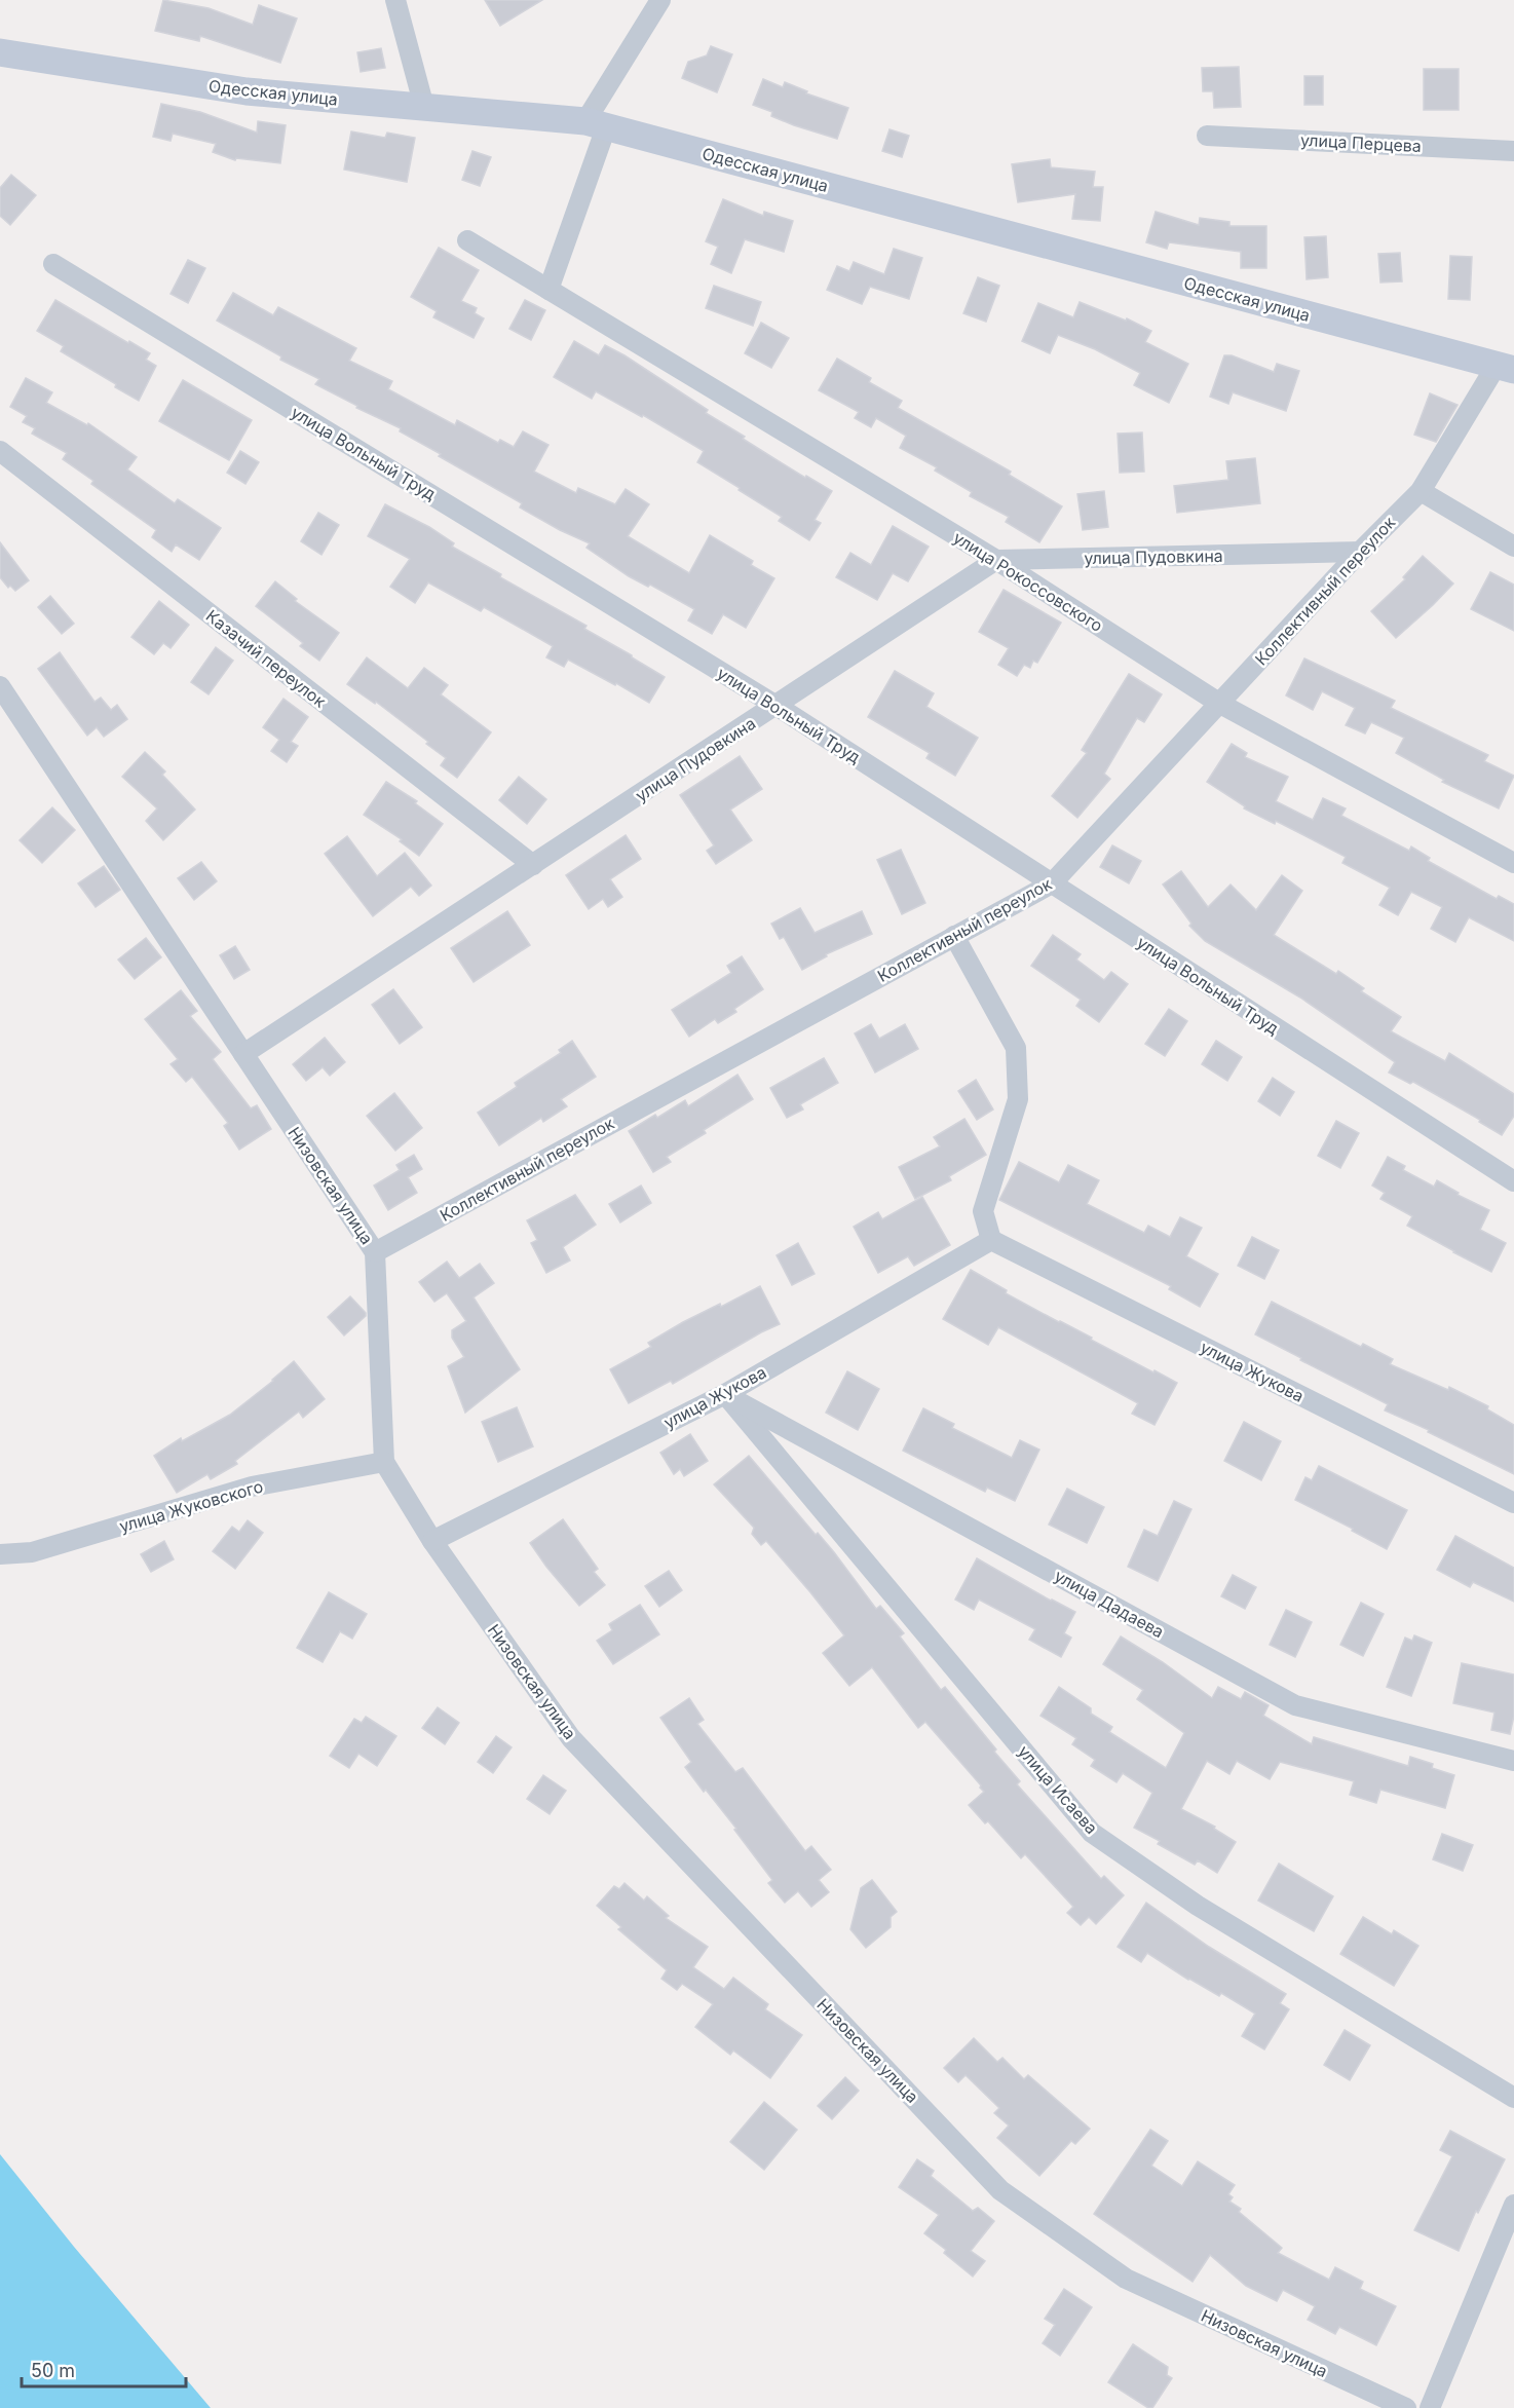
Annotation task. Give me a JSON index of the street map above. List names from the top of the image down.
{
  "streets": {
    "main road": ["Одесская улица"],
    "street": [
      "улица Перцева",
      "улица Вольный Труд",
      "улица Пудовкина",
      "улица Рокоссовского",
      "Коллективный переулок",
      "Казачий переулок",
      "Низовская улица",
      "улица Жукова",
      "улица Жуковского",
      "улица Дадаева",
      "улица Исаева"
    ]
  },
  "crossings": [
    ["Одесская улица", "Коллективный переулок"],
    ["улица Вольный Труд", "улица Пудовкина"],
    ["улица Вольный Труд", "Коллективный переулок"],
    ["улица Пудовкина", "улица Рокоссовского"],
    ["улица Пудовкина", "Коллективный переулок"],
    ["улица Пудовкина", "Казачий переулок"],
    ["улица Пудовкина", "Низовская улица"],
    ["улица Рокоссовского", "Коллективный переулок"],
    ["Коллективный переулок", "Низовская улица"],
    ["Низовская улица", "улица Жукова"],
    ["Низовская улица", "улица Жуковского"],
    ["улица Жукова", "улица Дадаева"],
    ["улица Жукова", "улица Исаева"],
    ["улица Дадаева", "улица Исаева"]
  ],
  "scale_bar": "50 m"
}
